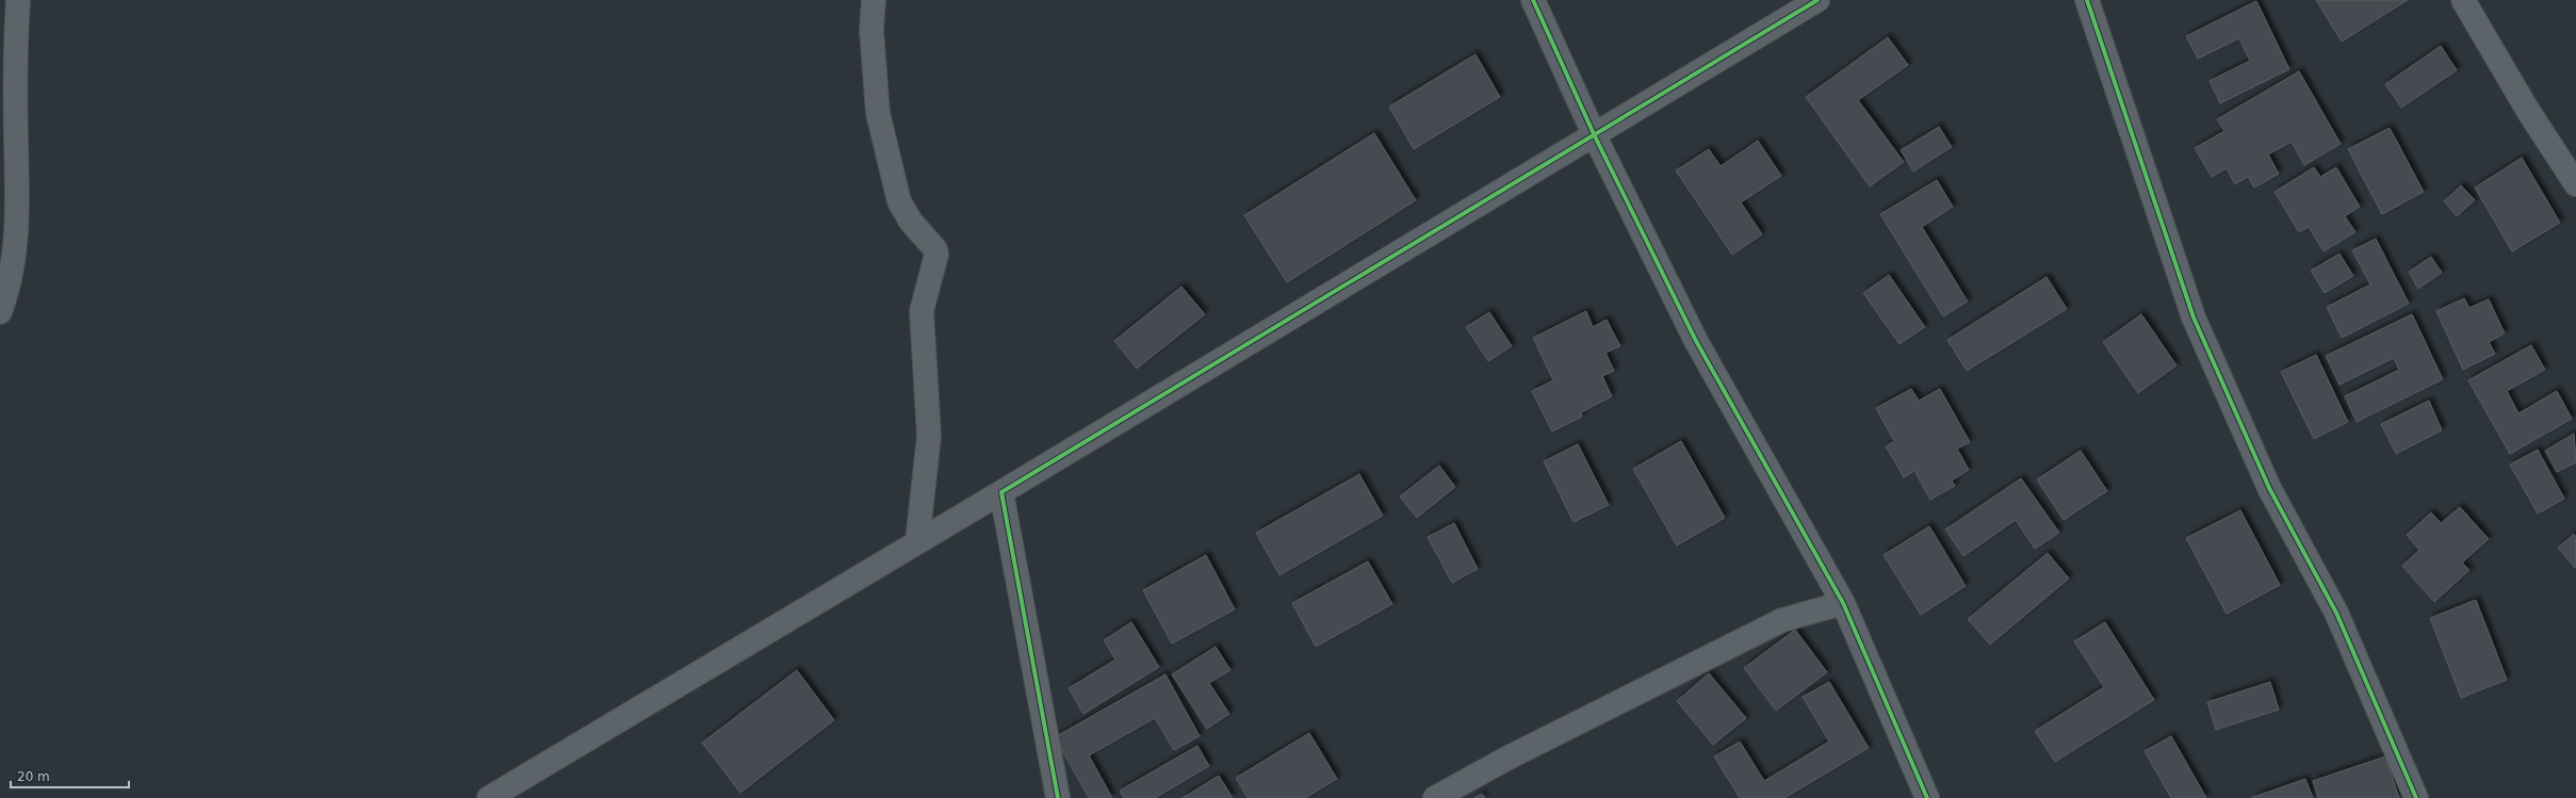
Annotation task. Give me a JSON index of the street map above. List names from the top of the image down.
{
  "scale_bar": "20 m"
}
